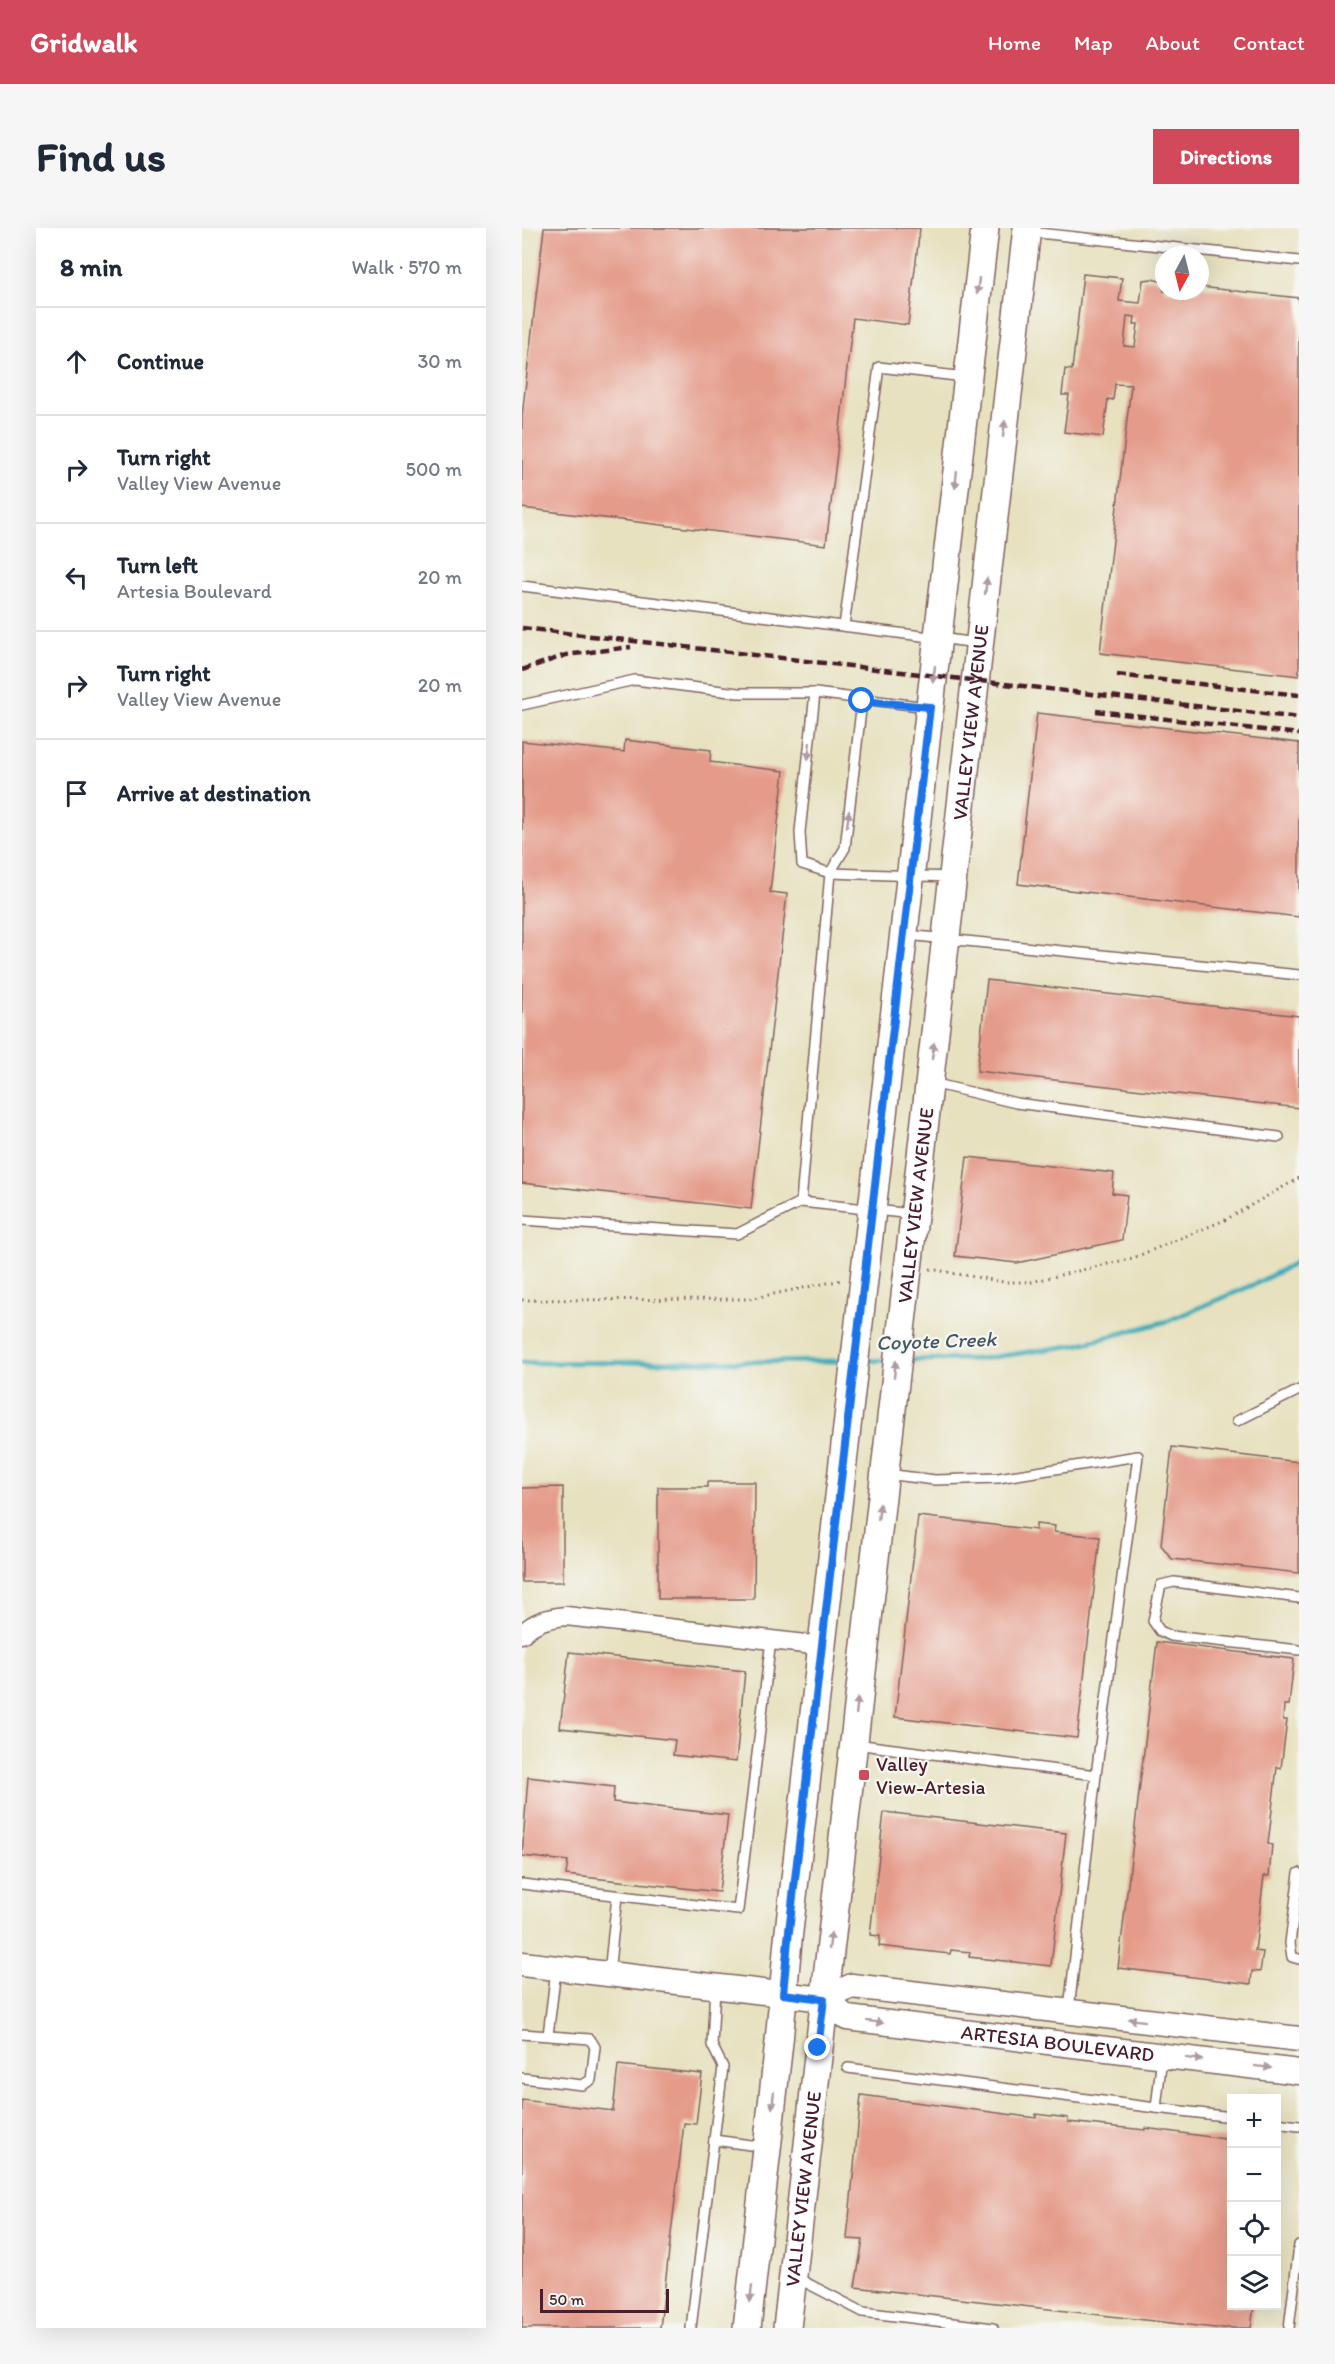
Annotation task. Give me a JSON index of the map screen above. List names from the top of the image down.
{
  "streets": {
    "main road": ["VALLEY VIEW AVENUE", "ARTESIA BOULEVARD"]
  },
  "crossings": [
    ["VALLEY VIEW AVENUE", "ARTESIA BOULEVARD"]
  ],
  "water": ["Coyote Creek"],
  "places": {
    "transit": ["Valley View-Artesia"]
  },
  "scale_bar": "50 m",
  "north": "bottom",
  "page": {
    "header": "Gridwalk",
    "nav": [
      "Home",
      "Map",
      "About",
      "Contact"
    ],
    "buttons": "Directions",
    "title": "Find us",
    "heading": ["8 min", "Walk · 570 m"],
    "list": [
      ["Continue", "30 m"],
      ["Turn right", "Valley View Avenue", "500 m"],
      ["Turn left", "Artesia Boulevard", "20 m"],
      ["Turn right", "Valley View Avenue", "20 m"],
      "Arrive at destination"
    ],
    "map_buttons": ["+", "−"],
    "scale": "50 m"
  }
}
